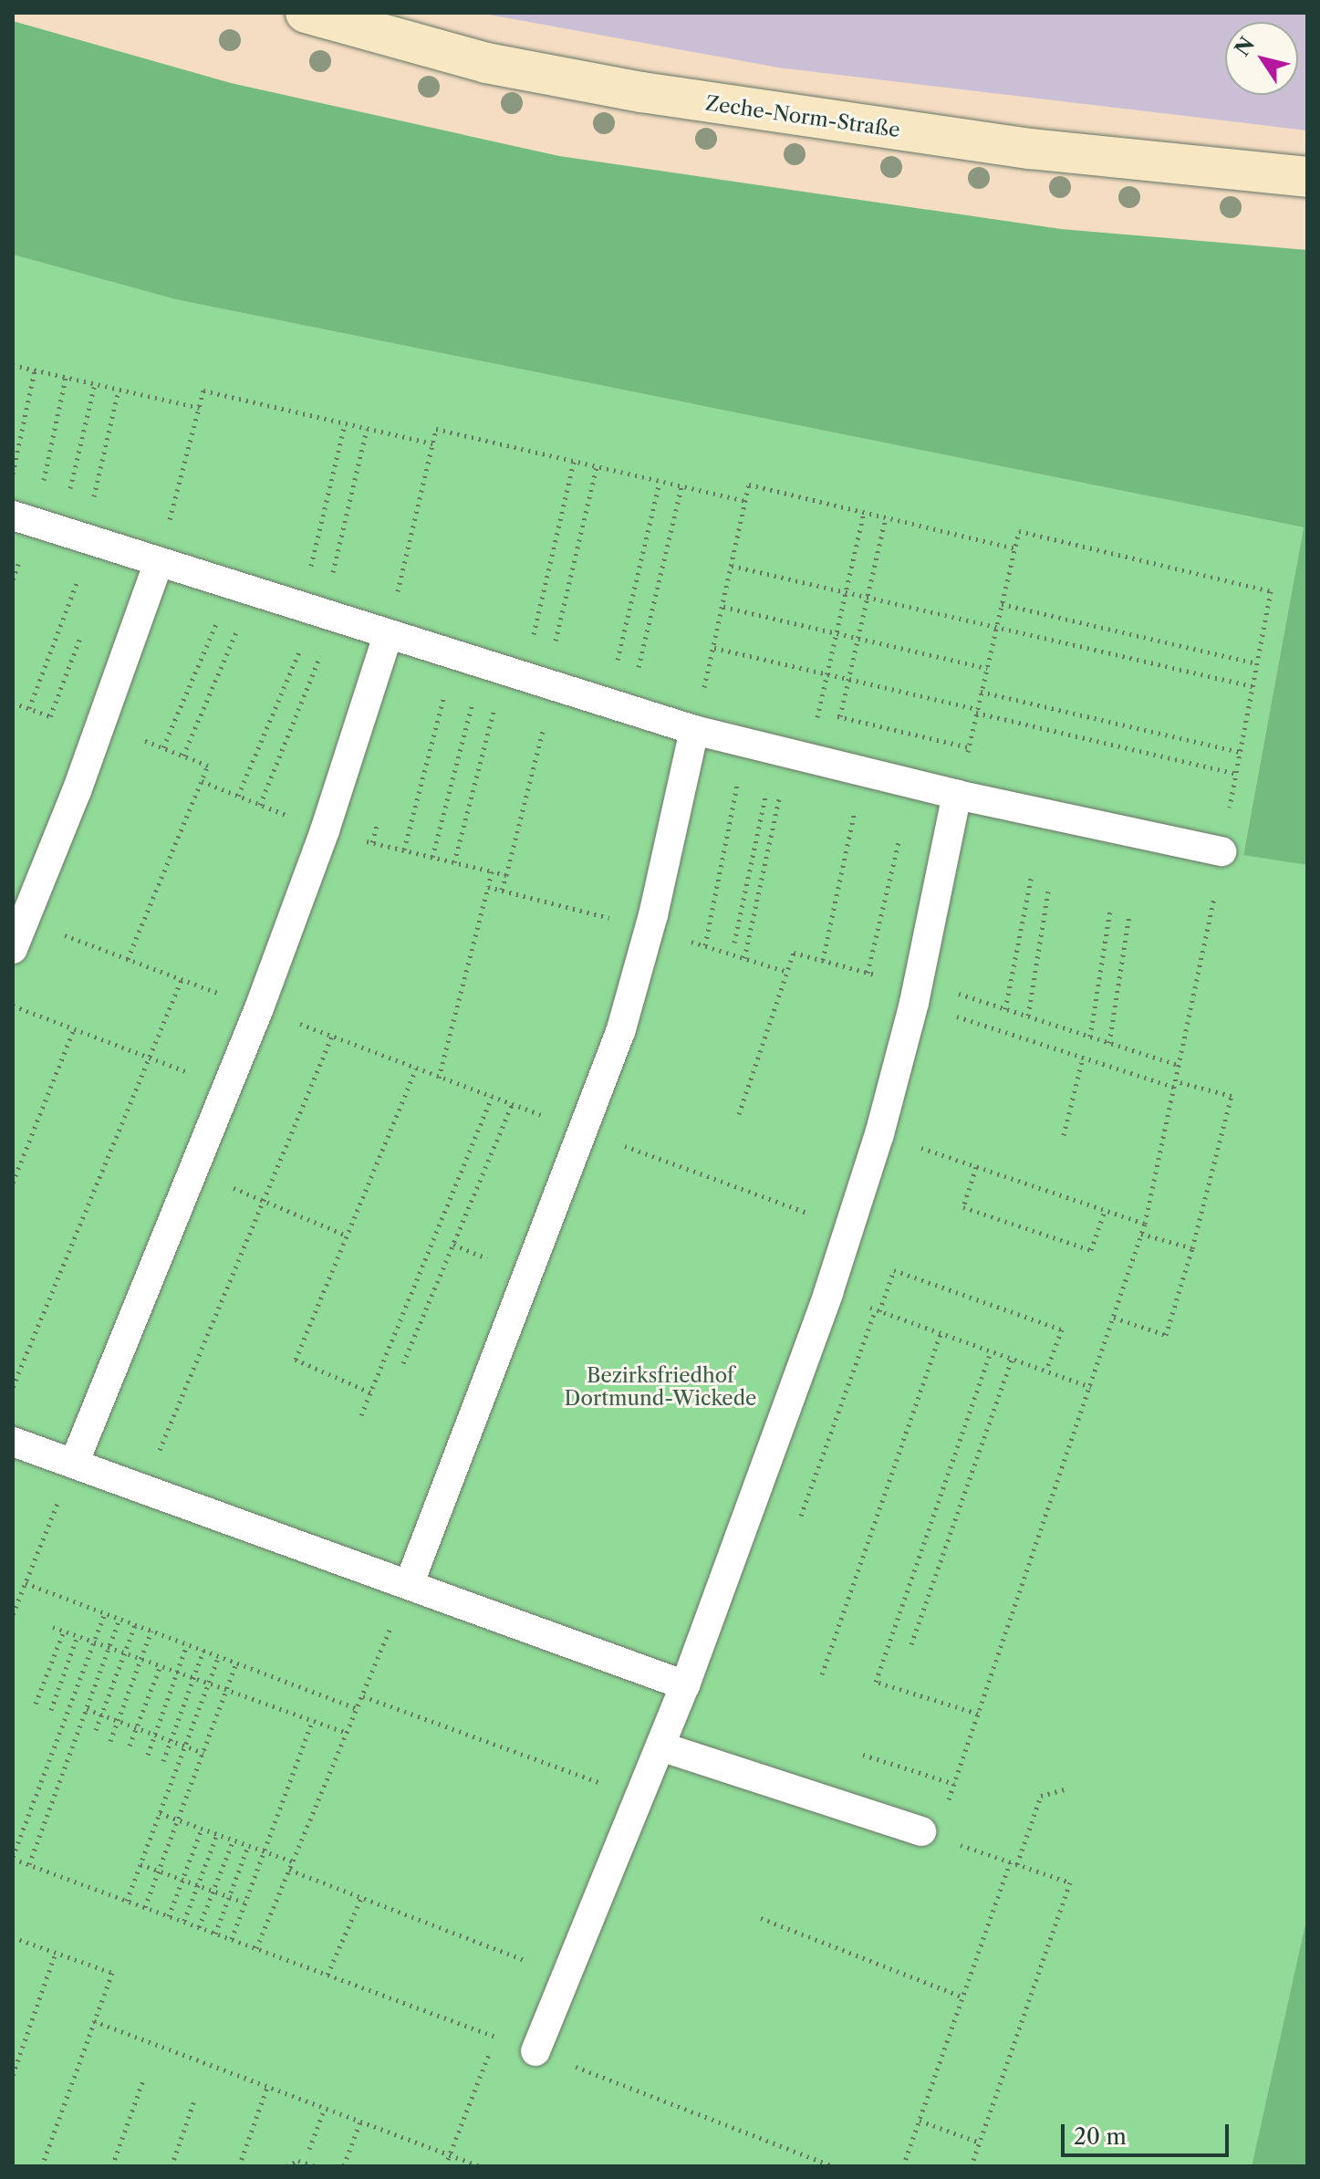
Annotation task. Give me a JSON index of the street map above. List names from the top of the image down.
{
  "streets": {
    "main road": ["Zeche-Norm-Straße"]
  },
  "parks": ["Bezirksfriedhof Dortmund-Wickede"],
  "scale_bar": "20 m",
  "north": "top left"
}
